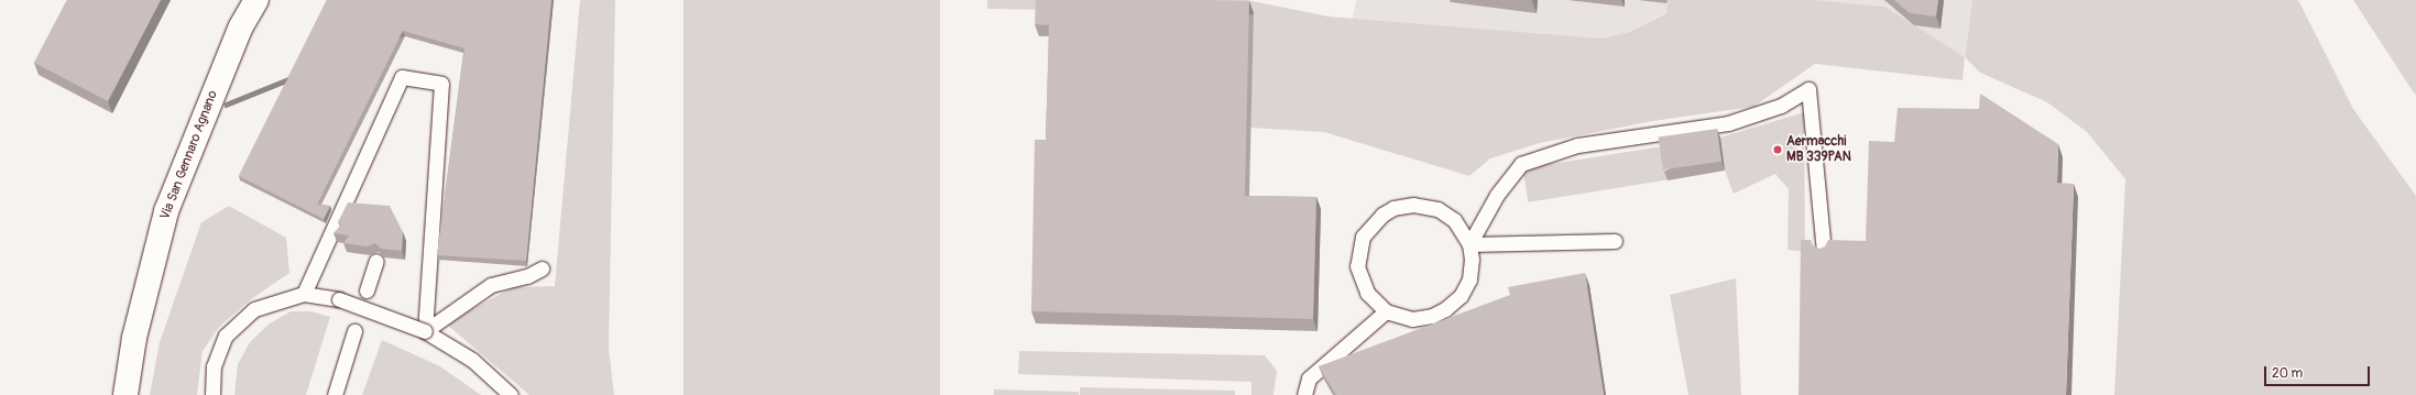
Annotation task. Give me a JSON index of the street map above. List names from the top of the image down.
{
  "streets": {
    "main road": ["Via San Gennaro Agnano"]
  },
  "places": ["Aermacchi MB 339PAN"],
  "scale_bar": "20 m"
}
